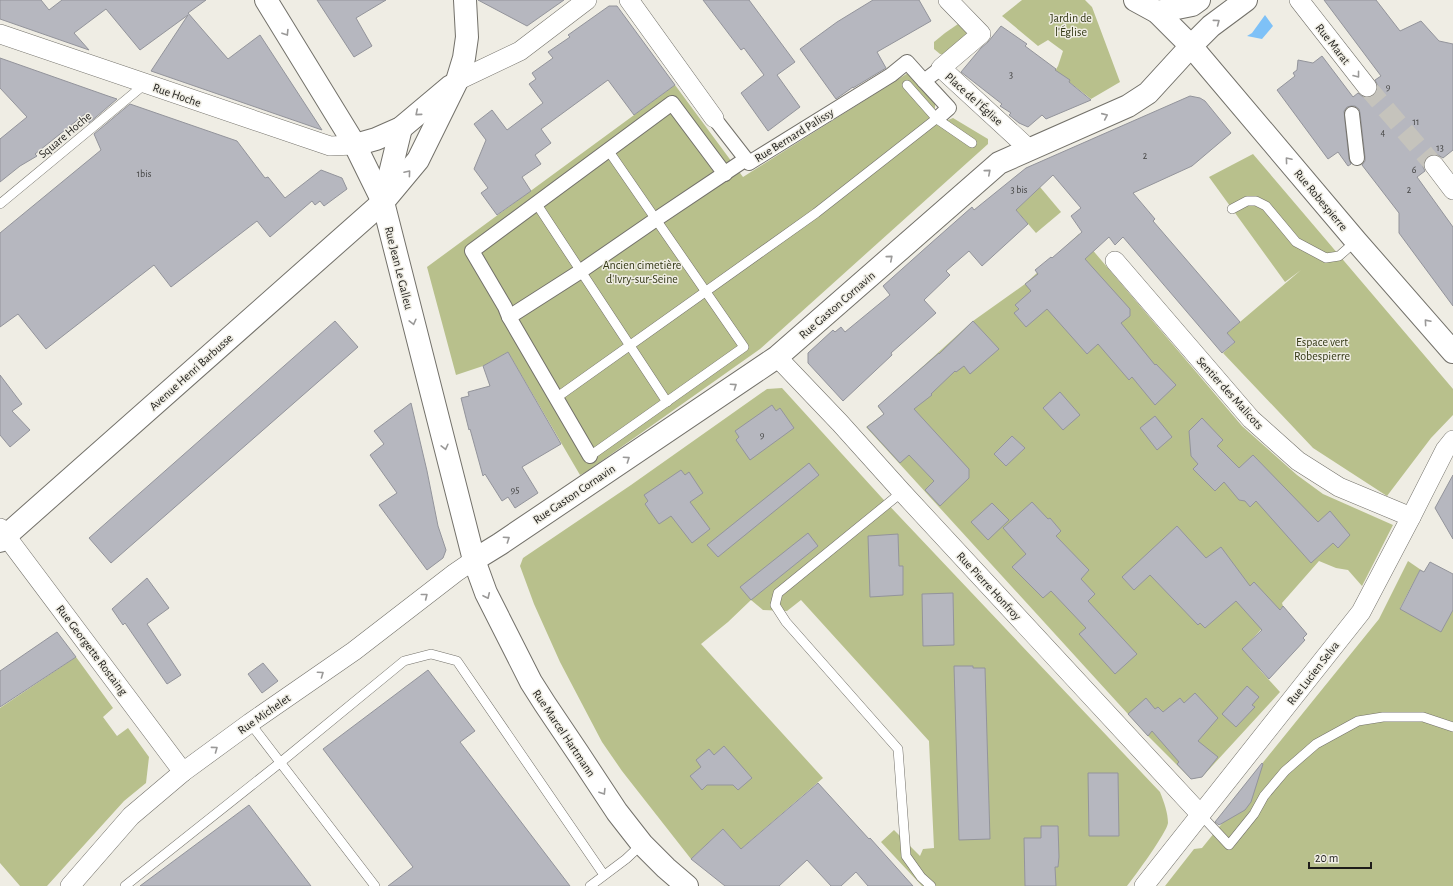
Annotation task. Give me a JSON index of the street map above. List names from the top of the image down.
{
  "streets": {
    "main road": [
      "Rue Robespierre",
      "Rue Jean Le Galleu",
      "Rue Gaston Cornavin",
      "Avenue Henri Barbusse",
      "Rue Marcel Hartmann"
    ],
    "street": [
      "Rue Marat",
      "Rue Hoche",
      "Place de l'Église",
      "Rue Bernard Palissy",
      "Sentier des Malicots",
      "Rue Pierre Honfroy",
      "Rue Georgette Rostaing",
      "Rue Lucien Selva",
      "Rue Michelet"
    ],
    "lane": ["Square Hoche"]
  },
  "crossings": [
    ["Rue Hoche", "Square Hoche"],
    ["Rue Hoche", "Rue Jean Le Galleu"],
    ["Place de l'Église", "Rue Gaston Cornavin"],
    ["Rue Robespierre", "Rue Gaston Cornavin"],
    ["Rue Jean Le Galleu", "Rue Gaston Cornavin"],
    ["Rue Jean Le Galleu", "Avenue Henri Barbusse"],
    ["Rue Jean Le Galleu", "Rue Michelet"],
    ["Rue Jean Le Galleu", "Rue Marcel Hartmann"],
    ["Rue Gaston Cornavin", "Rue Pierre Honfroy"],
    ["Rue Gaston Cornavin", "Rue Michelet"],
    ["Rue Gaston Cornavin", "Rue Marcel Hartmann"],
    ["Avenue Henri Barbusse", "Rue Georgette Rostaing"],
    ["Sentier des Malicots", "Rue Lucien Selva"],
    ["Rue Pierre Honfroy", "Rue Lucien Selva"],
    ["Rue Georgette Rostaing", "Rue Michelet"],
    ["Rue Michelet", "Rue Marcel Hartmann"]
  ],
  "one_way": [
    "Rue Marat",
    "Rue Robespierre",
    "Rue Jean Le Galleu",
    "Rue Gaston Cornavin",
    "Rue Michelet",
    "Rue Marcel Hartmann"
  ],
  "parks": ["Jardin de l'Église", "Ancien cimetière d'Ivry-sur-Seine", "Espace vert Robespierre"],
  "house_numbers": [
    "3",
    "9",
    "11",
    "4",
    "13",
    "2",
    "6",
    "1bis",
    "3 bis",
    "2",
    "9",
    "95"
  ],
  "scale_bar": "20 m"
}
